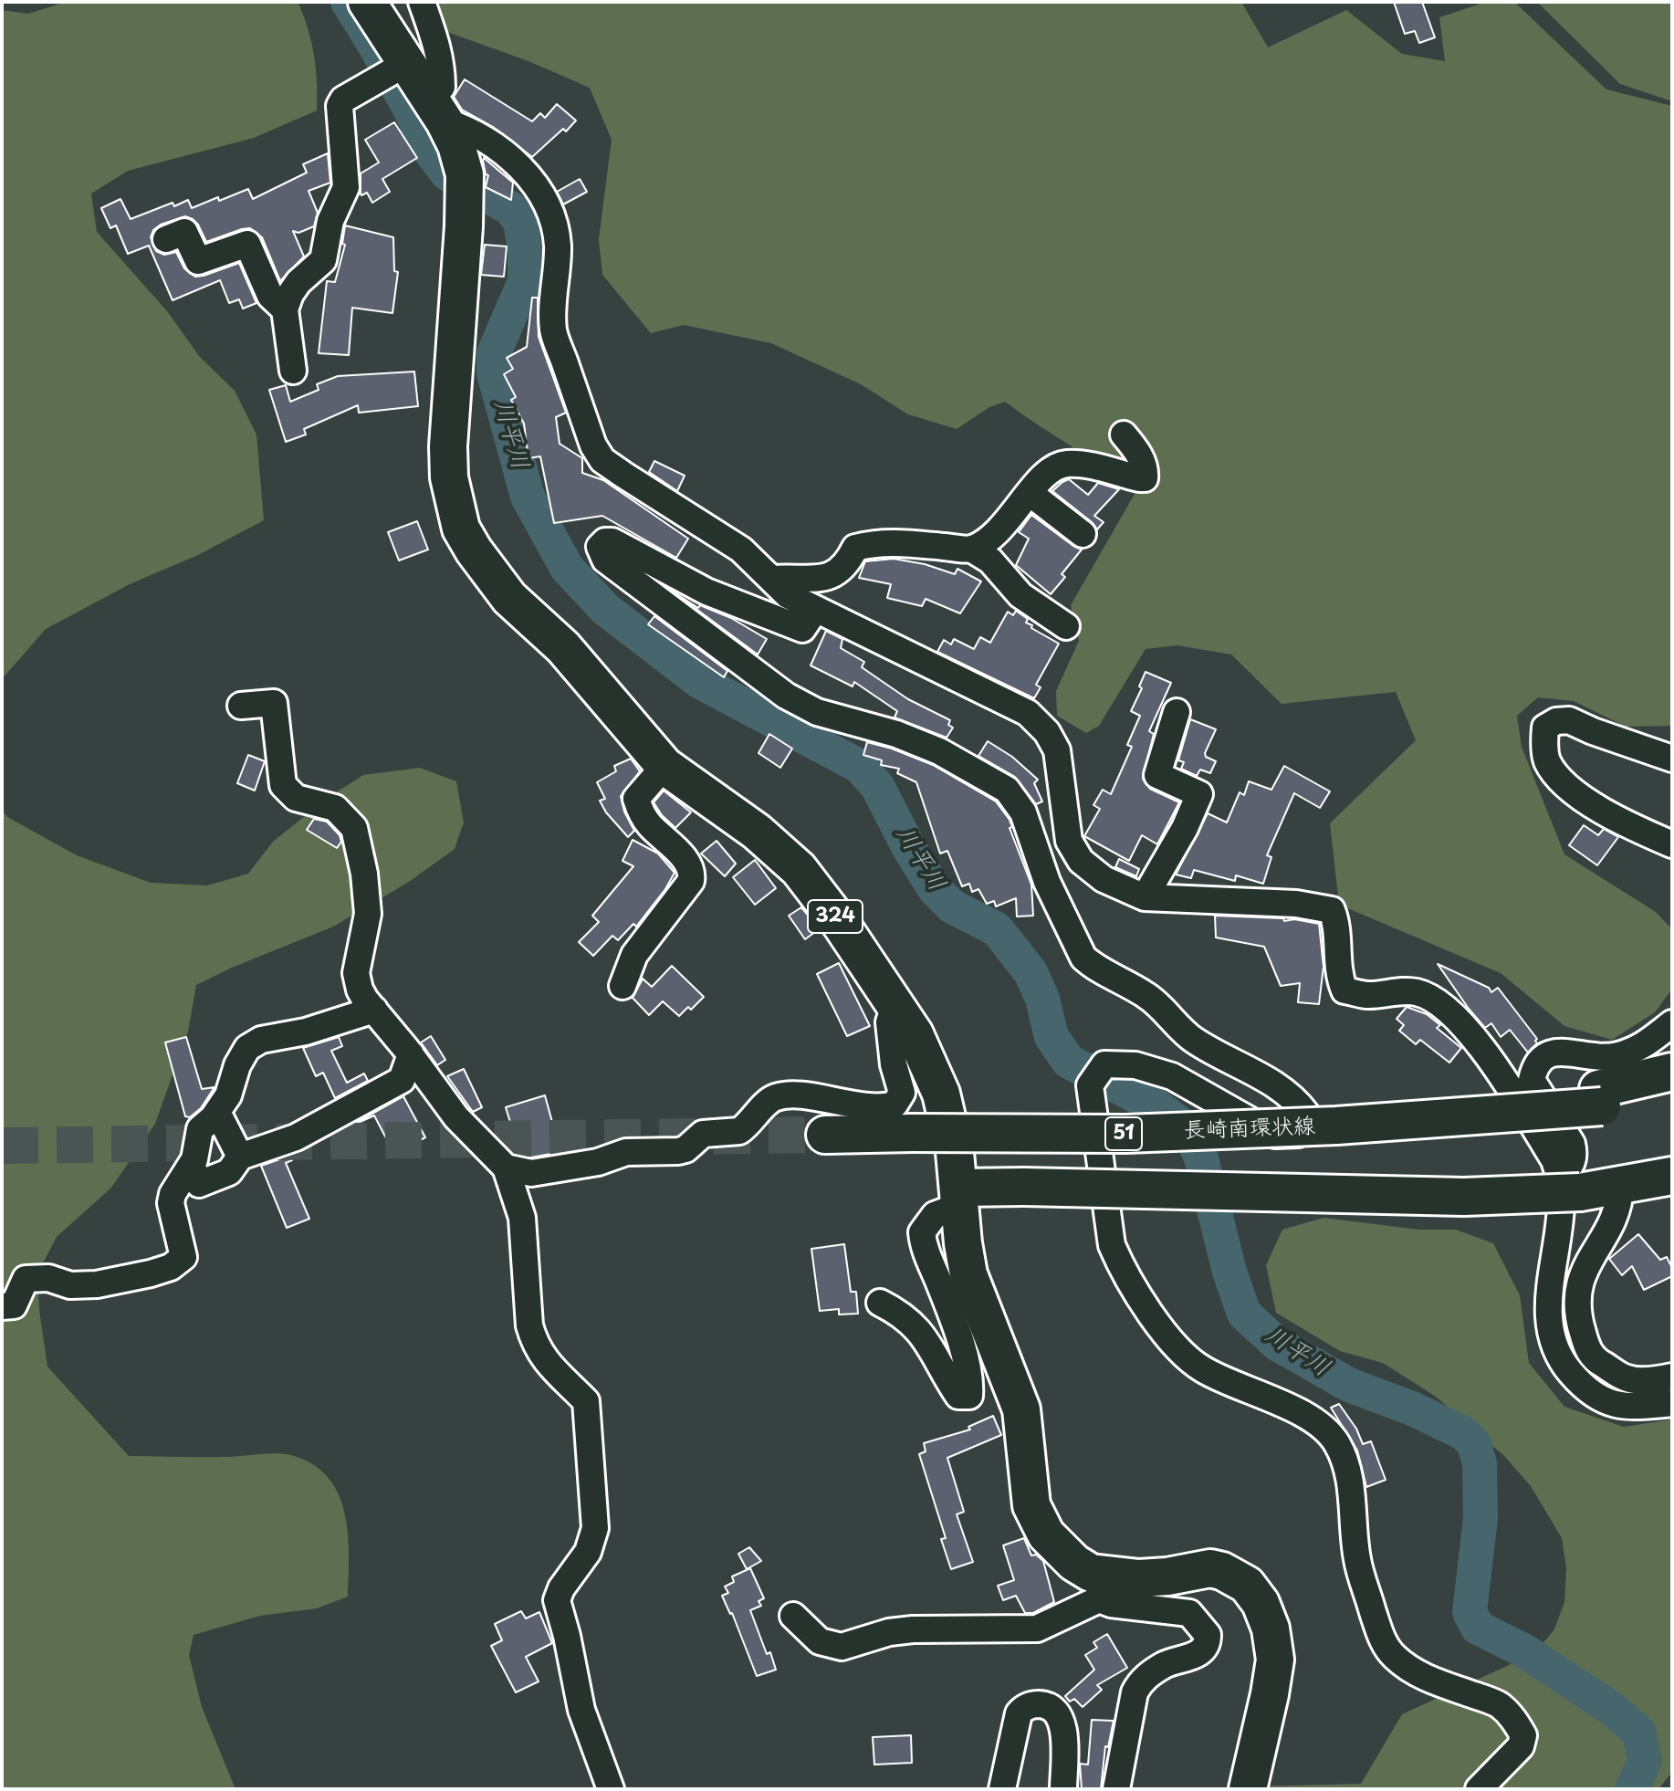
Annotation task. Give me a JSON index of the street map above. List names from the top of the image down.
{
  "streets": {
    "highway": ["324", "長崎南環状線", "51"]
  },
  "crossings": [
    ["長崎南環状線", "51"]
  ],
  "water": ["川平川"]
}
